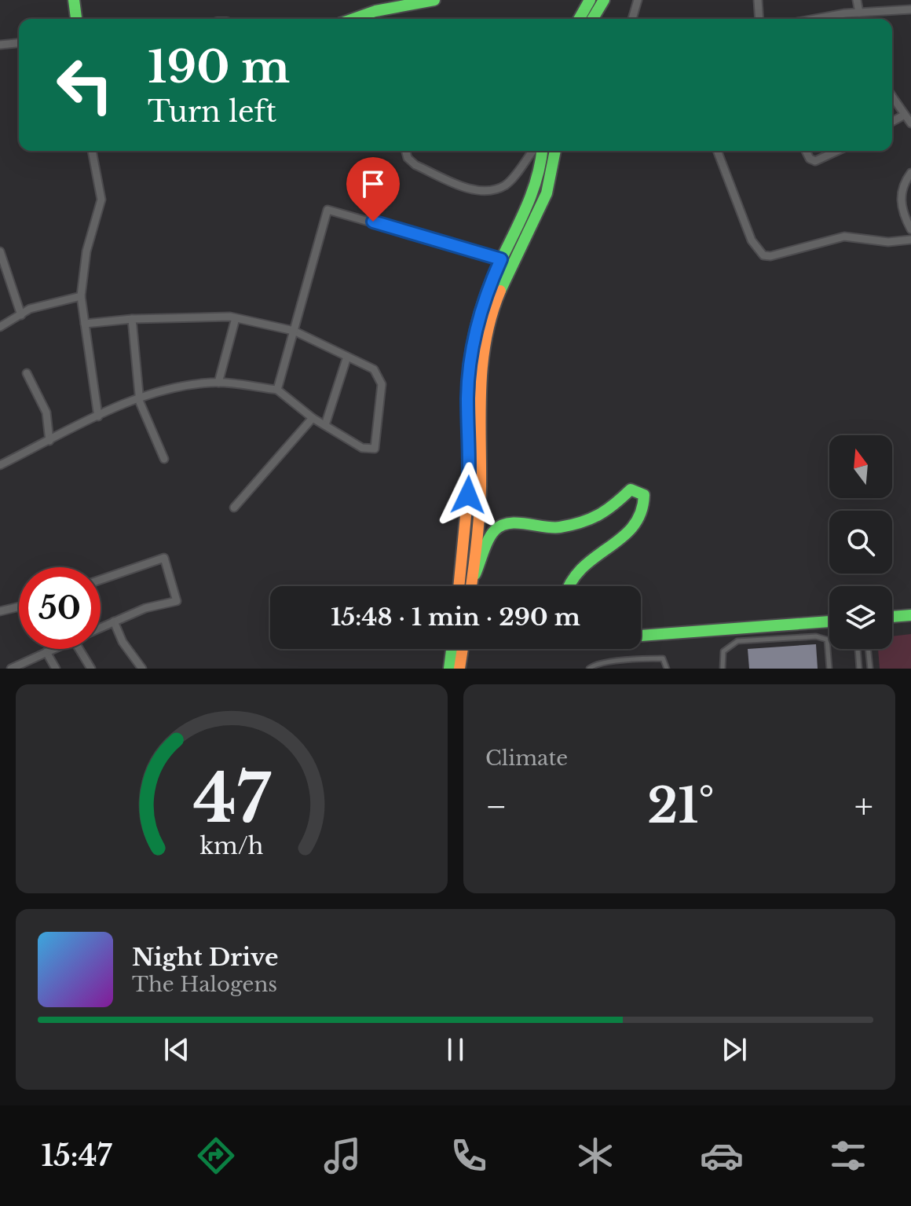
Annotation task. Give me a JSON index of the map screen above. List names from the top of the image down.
{
  "north": "top",
  "page": {
    "turn": ["190 m", "Turn left"],
    "limit": "50",
    "trip": "15:48 · 1 min · 290 m",
    "tile": "Climate",
    "heat": ["−", "21°", "+"],
    "song": ["Night Drive", "The Halogens"],
    "tabs": "15:47",
    "gauge": ["47", "km/h"]
  }
}
